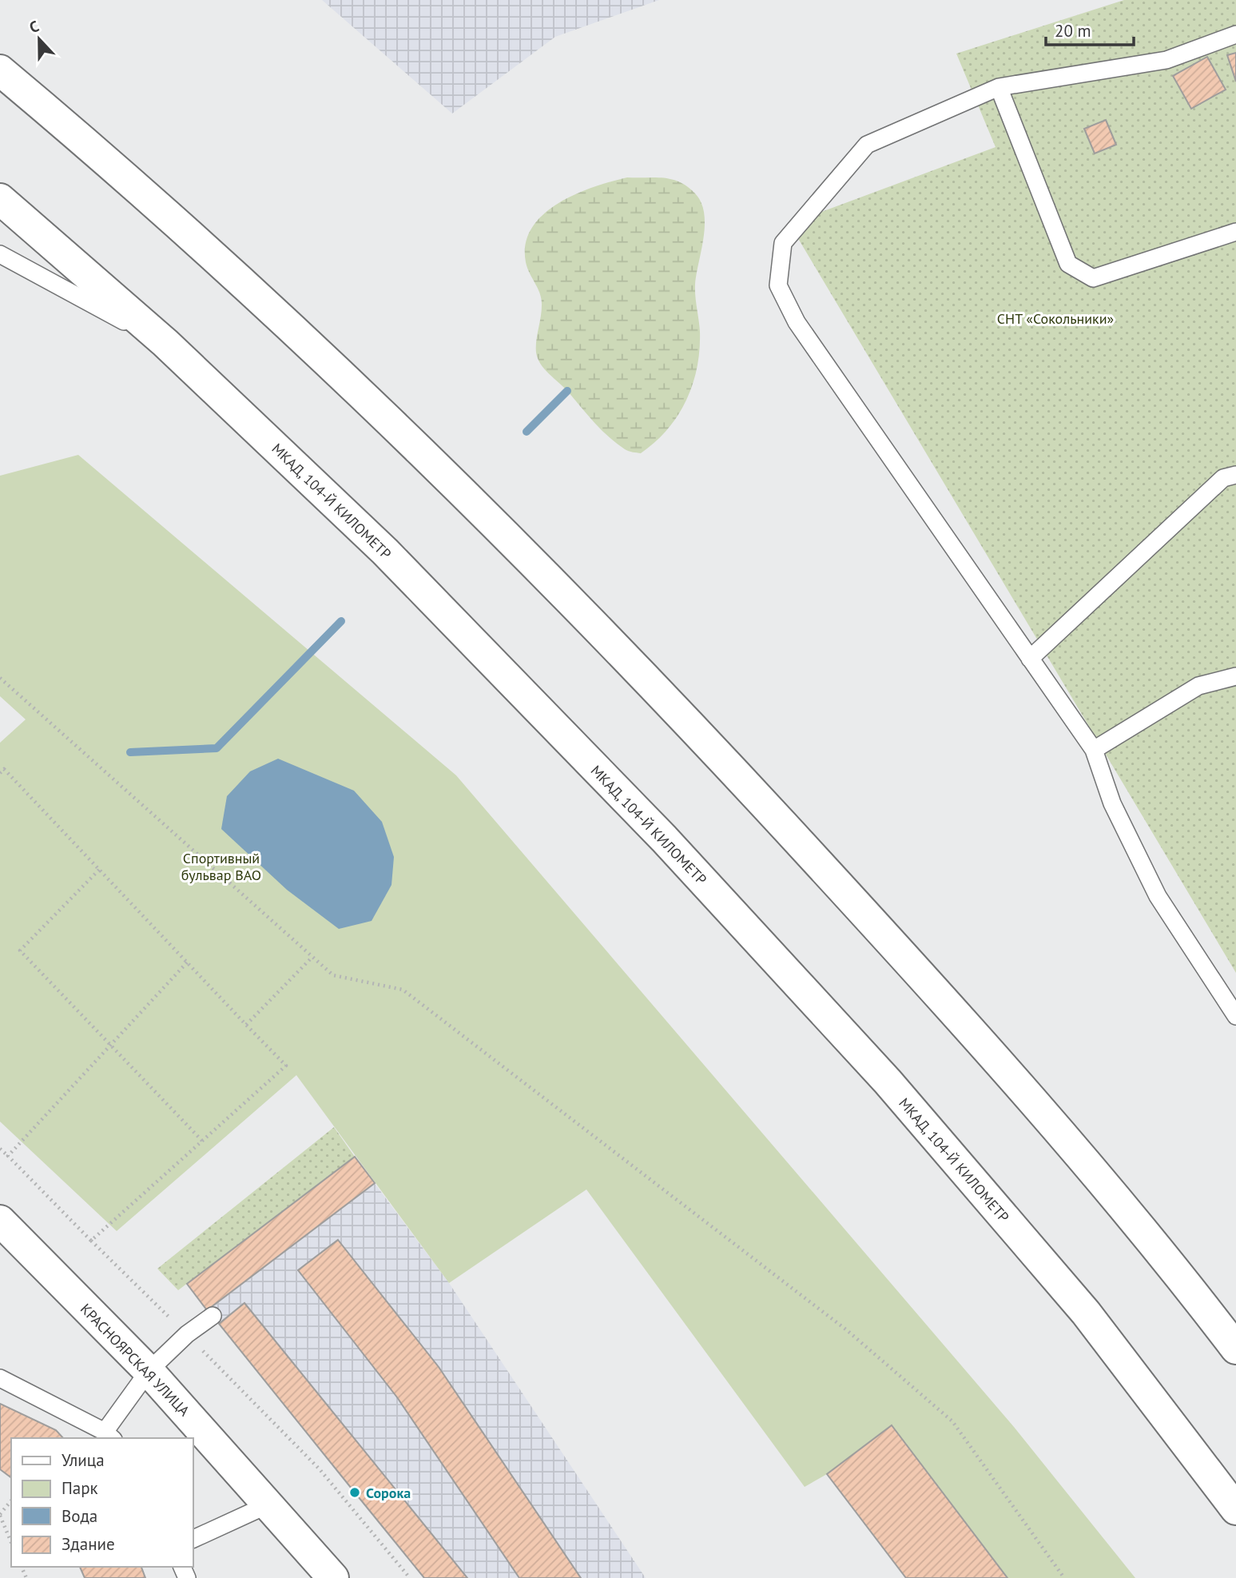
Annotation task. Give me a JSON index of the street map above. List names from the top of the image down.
{
  "streets": {
    "main road": ["МКАД, 104-Й КИЛОМЕТР", "КРАСНОЯРСКАЯ УЛИЦА"]
  },
  "parks": ["СНТ «Сокольники»", "Спортивный бульвар ВАО"],
  "places": ["Сорока"],
  "legend": [
    "Улица",
    "Парк",
    "Вода",
    "Здание"
  ],
  "scale_bar": "20 m",
  "north": "top"
}
